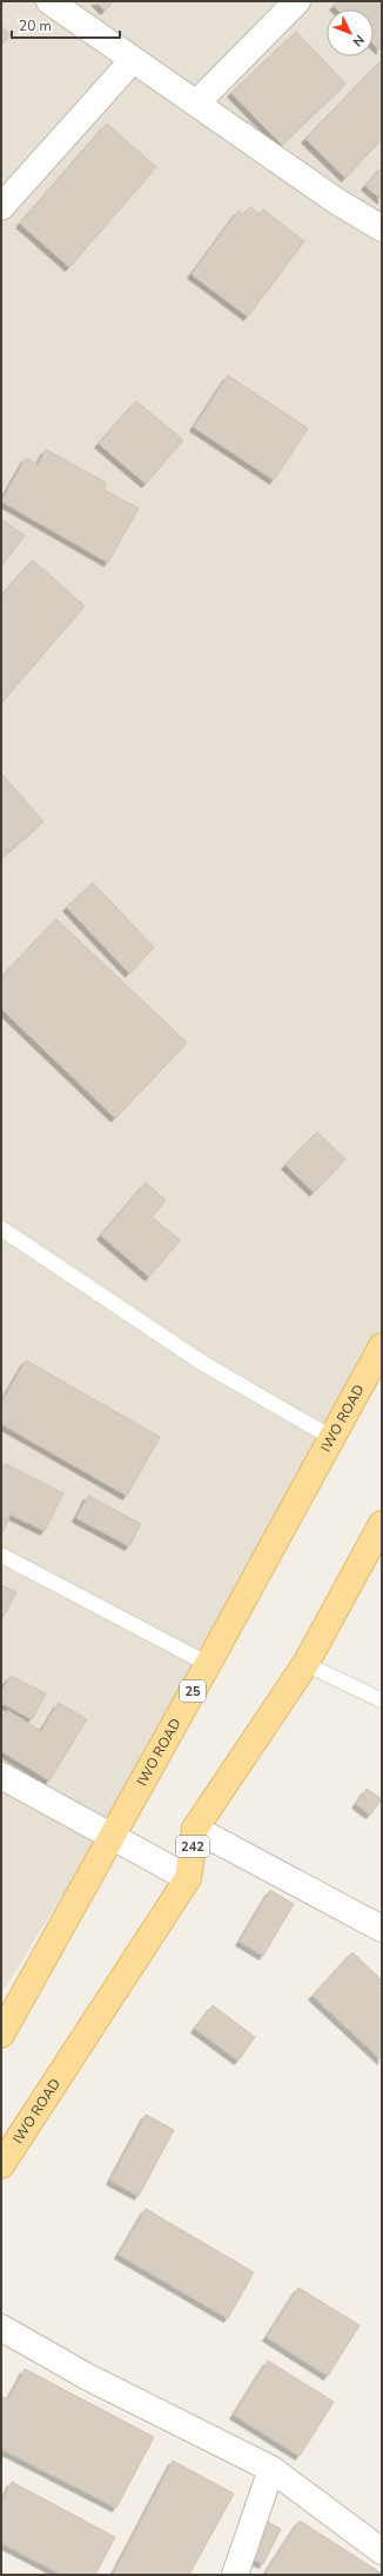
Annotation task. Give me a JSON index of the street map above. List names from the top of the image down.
{
  "streets": {
    "main road": ["IWO ROAD", "25", "242"]
  },
  "scale_bar": "20 m",
  "north": "bottom right"
}
